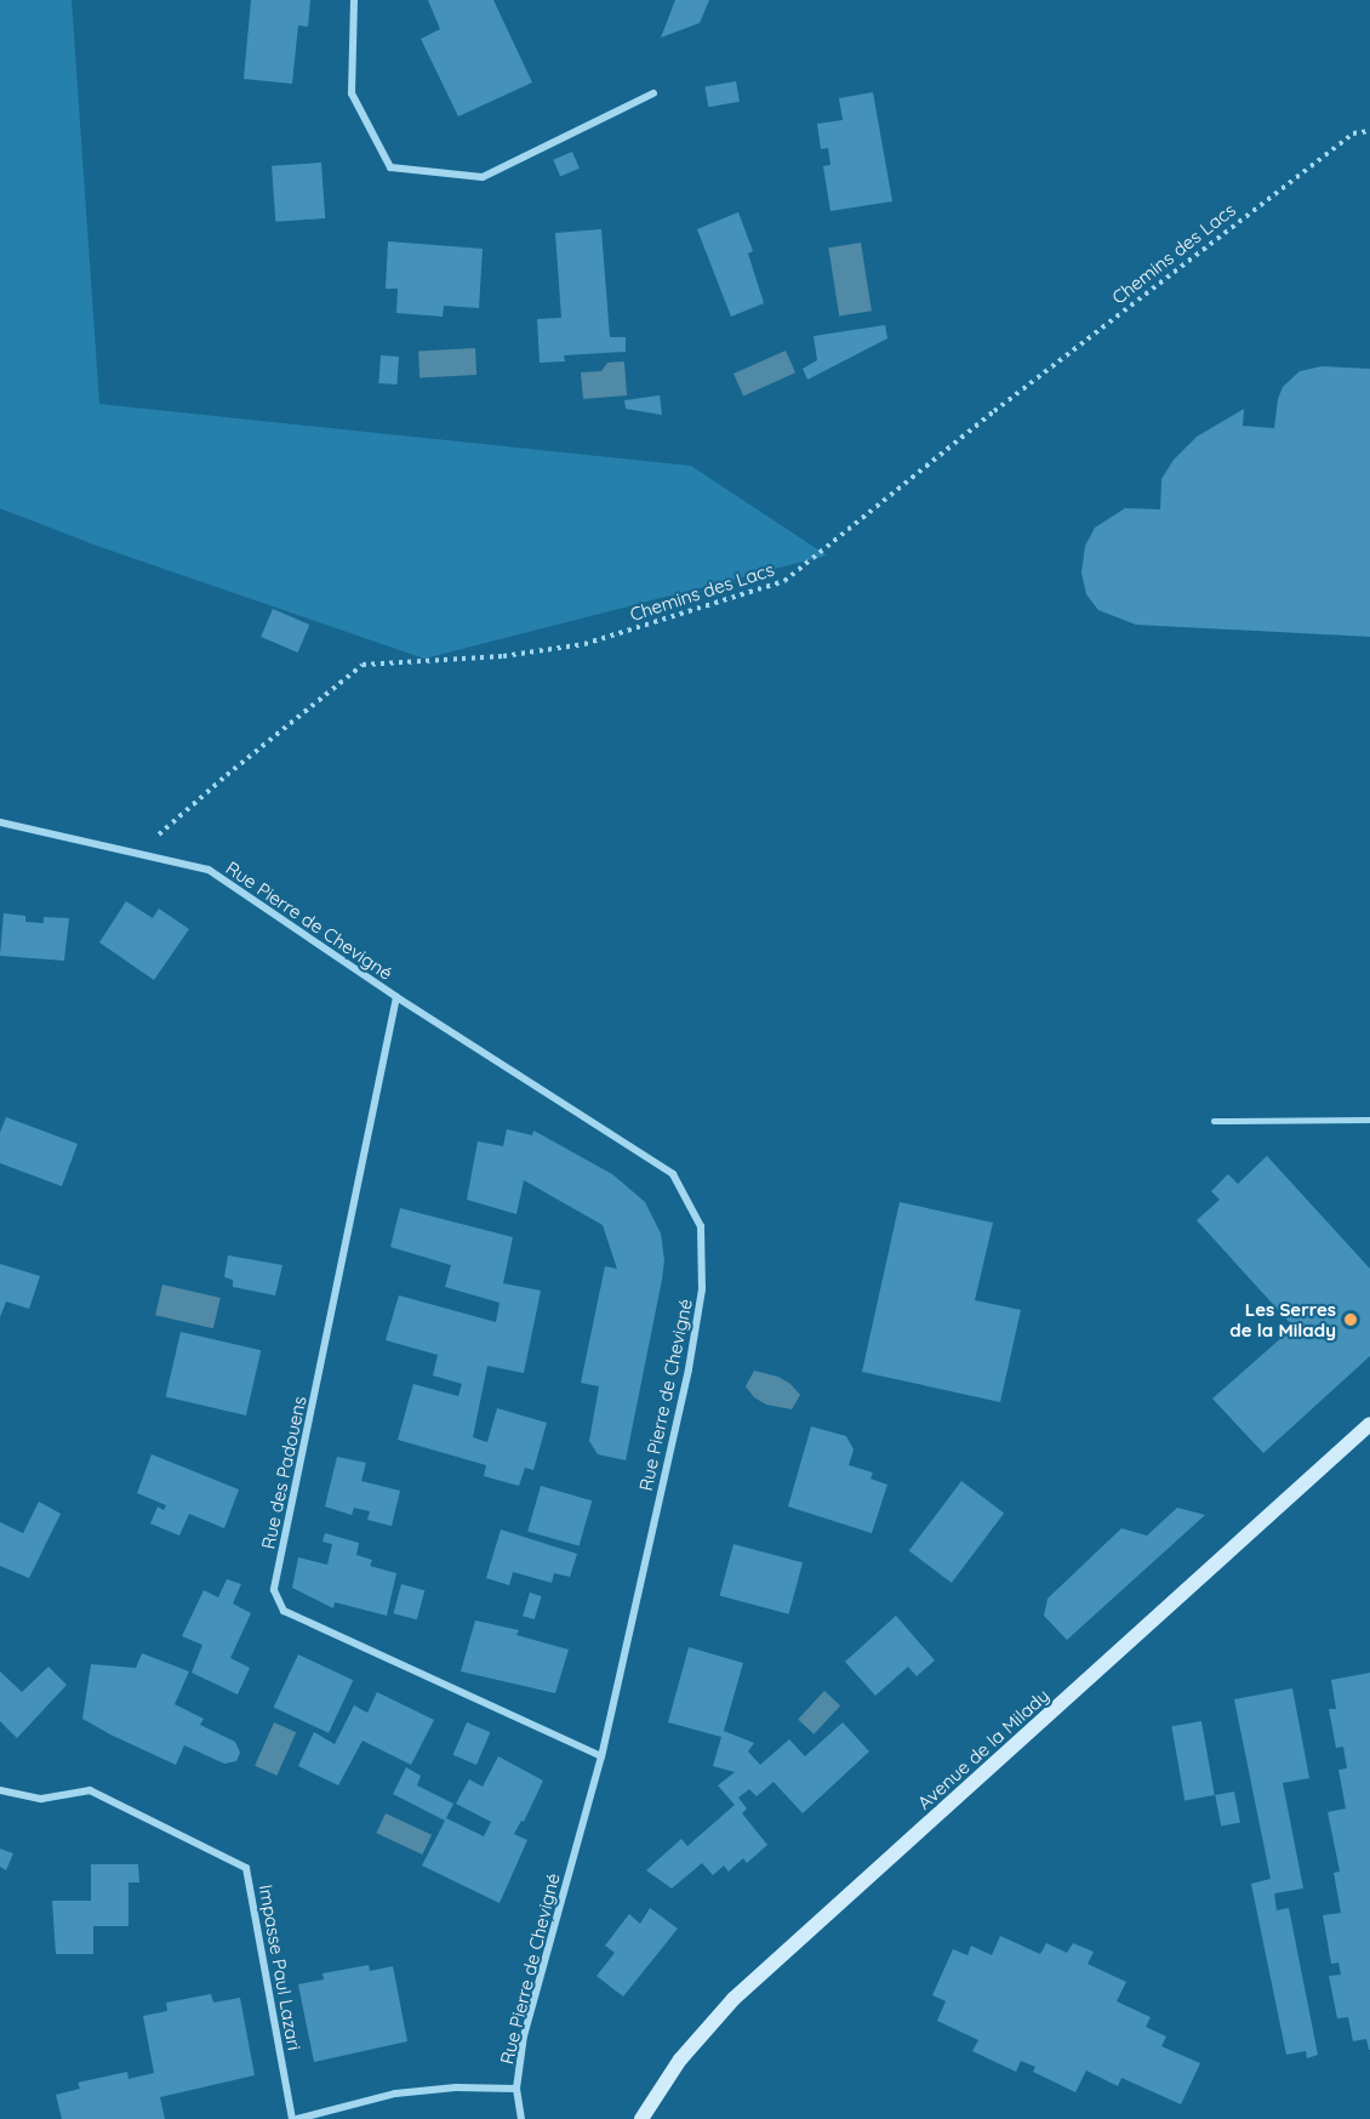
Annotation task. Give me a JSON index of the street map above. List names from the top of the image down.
{
  "streets": {
    "main road": ["Avenue de la Milady"],
    "street": ["Rue Pierre de Chevigné", "Rue des Padouens", "Impasse Paul Lazari"],
    "path": ["Chemins des Lacs"]
  },
  "crossings": [
    ["Chemins des Lacs", "Rue Pierre de Chevigné"],
    ["Rue Pierre de Chevigné", "Rue des Padouens"]
  ],
  "places": ["Les Serres de la Milady"]
}
